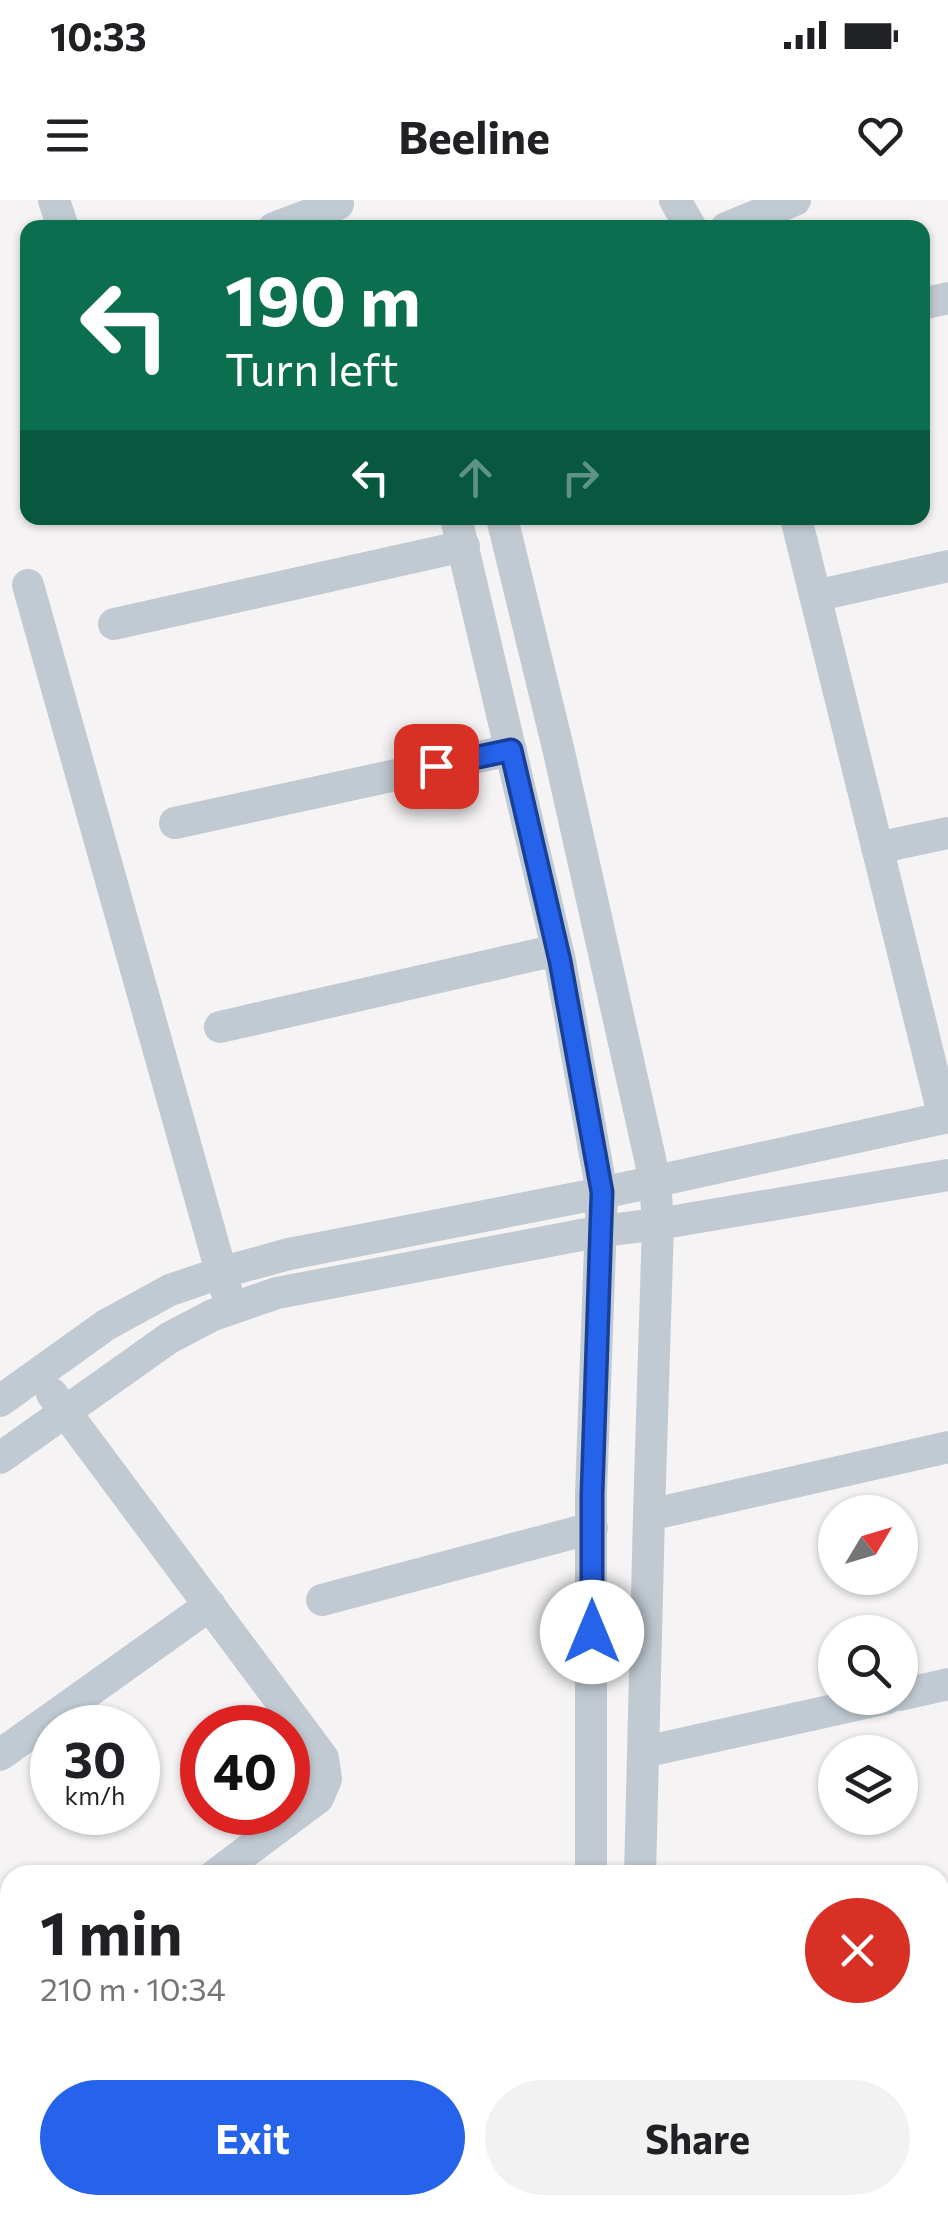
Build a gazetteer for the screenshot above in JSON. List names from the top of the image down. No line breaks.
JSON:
{"north":"top right","page":{"status":"10:33","header":"Beeline","turn":["190 m","Turn left"],"speed":"30 km/h","limit":"40","heading":["1 min","210 m · 10:34"],"buttons":["Exit","Share"]}}
